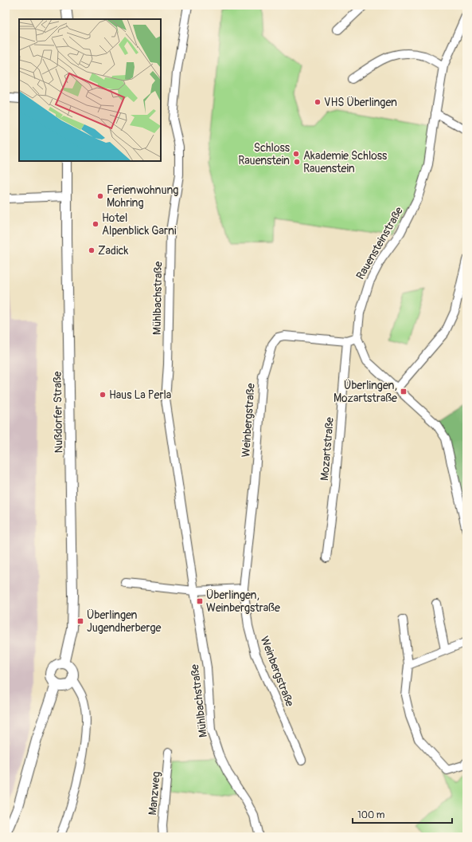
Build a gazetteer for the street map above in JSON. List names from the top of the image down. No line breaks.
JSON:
{"streets":{"street":["Rauensteinstraße","Mühlbachstraße","Nußdorfer Straße","Weinbergstraße","Mozartstraße","Manzweg"]},"crossings":[["Rauensteinstraße","Weinbergstraße"],["Weinbergstraße","Mozartstraße"]],"places":{"other":["VHS Überlingen","Schloss Rauenstein","Akademie Schloss Rauenstein","Ferienwohnung Mohring","Hotel Alpenblick Garni","Zadick","Haus La Perla"],"transit":["Überlingen, Mozartstraße","Überlingen, Weinbergstraße","Überlingen Jugendherberge"]},"scale_bar":"100 m"}
